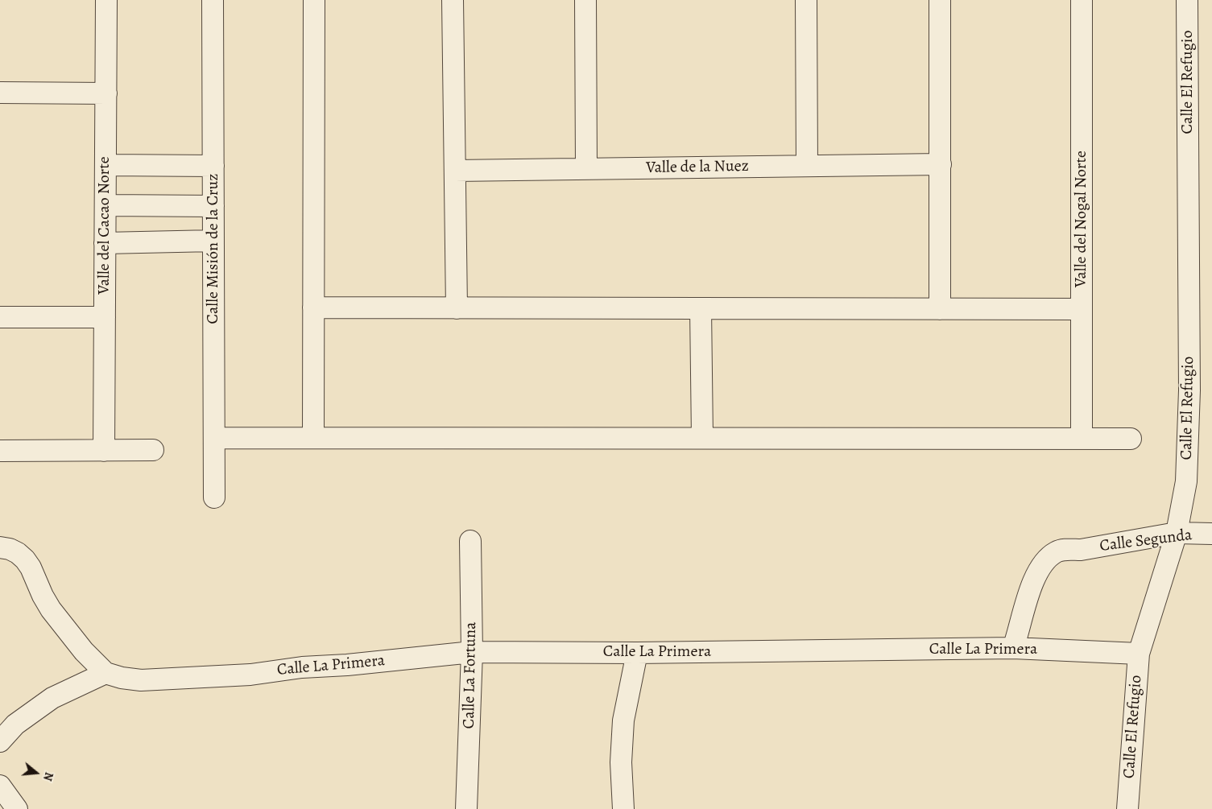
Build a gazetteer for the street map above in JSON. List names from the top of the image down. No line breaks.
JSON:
{"streets":{"street":["Calle El Refugio","Valle de la Nuez","Valle del Nogal Norte","Valle del Cacao Norte","Calle Misión de la Cruz","Calle Segunda","Calle La Primera","Calle La Fortuna"]},"crossings":[["Calle El Refugio","Calle Segunda"],["Calle El Refugio","Calle La Primera"],["Calle Segunda","Calle La Primera"],["Calle La Primera","Calle La Fortuna"]],"north":"right"}
